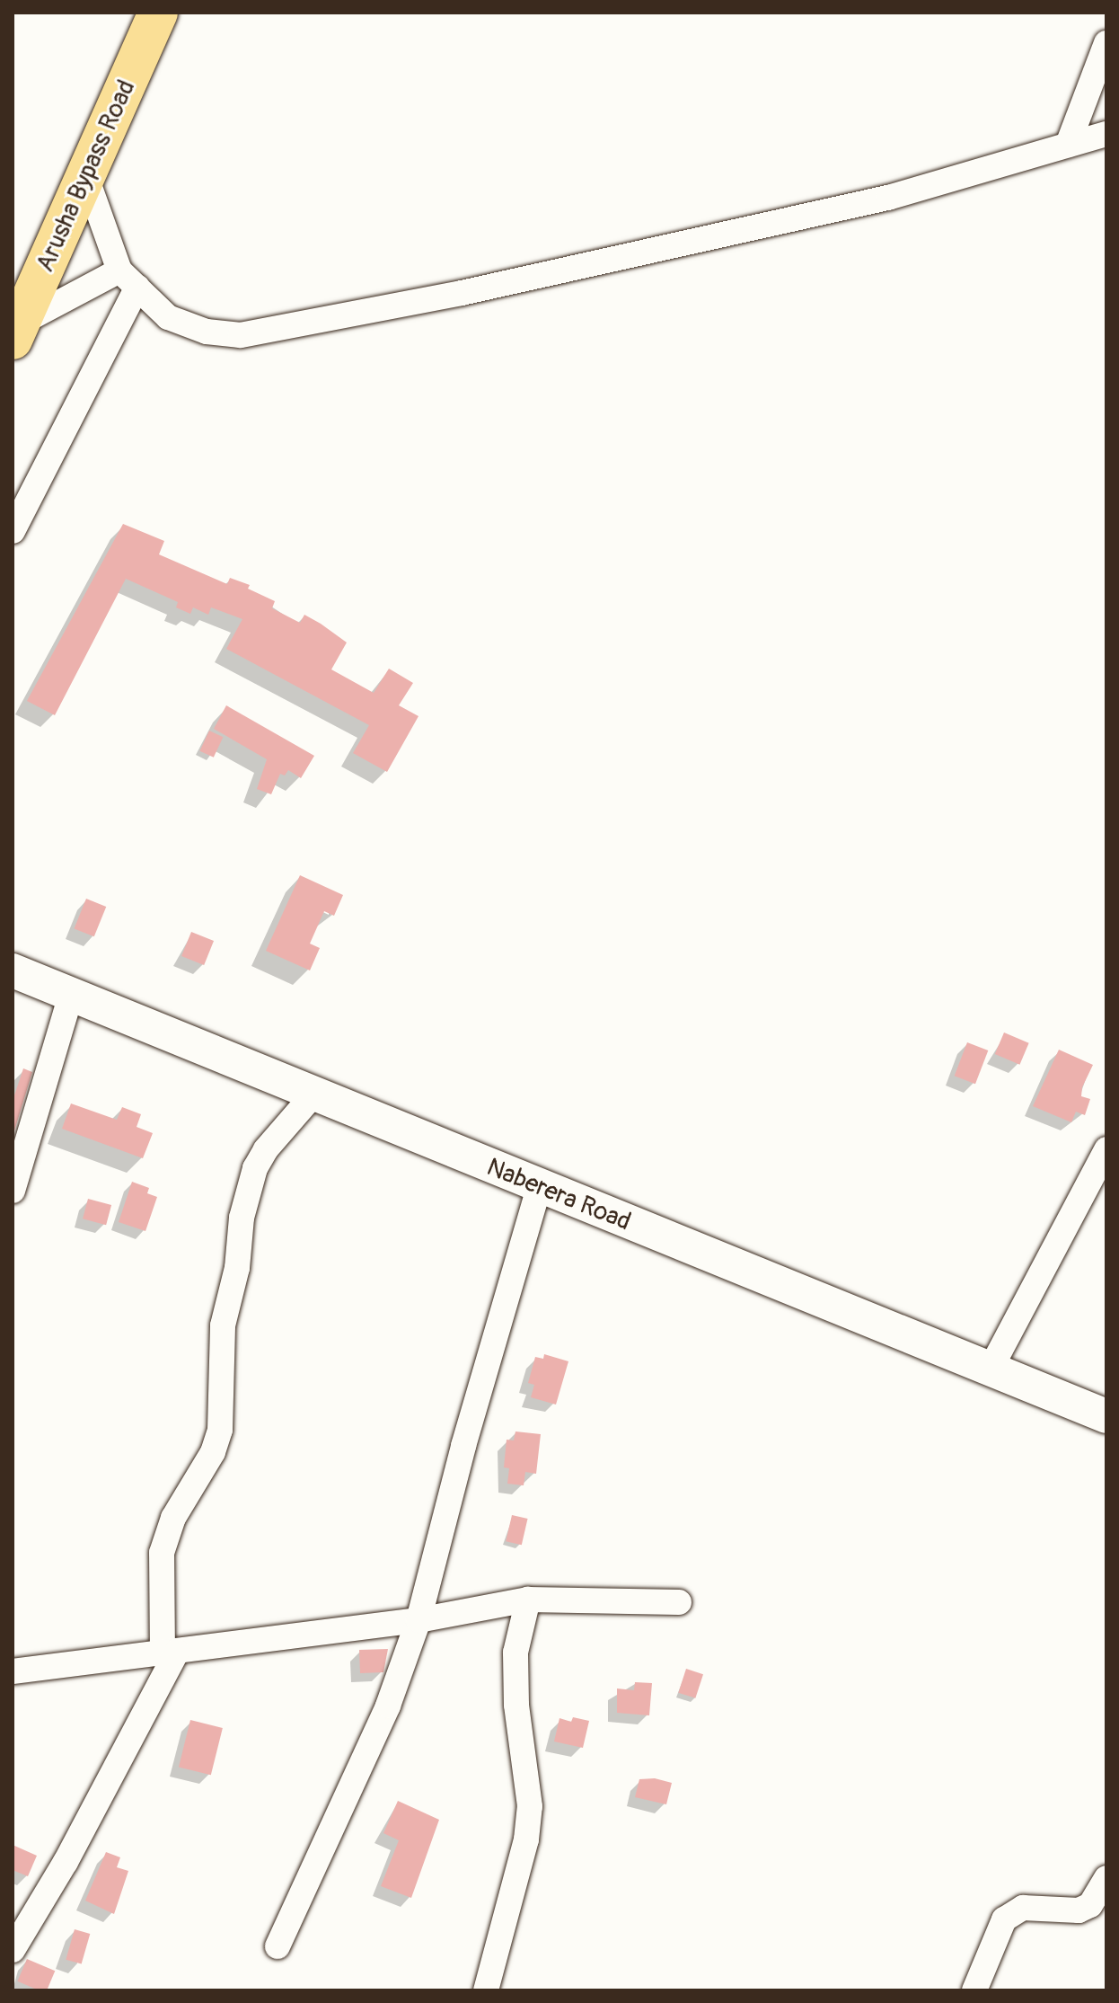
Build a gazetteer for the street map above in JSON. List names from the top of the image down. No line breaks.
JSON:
{"streets":{"main road":["Arusha Bypass Road"],"street":["Naberera Road"]}}
